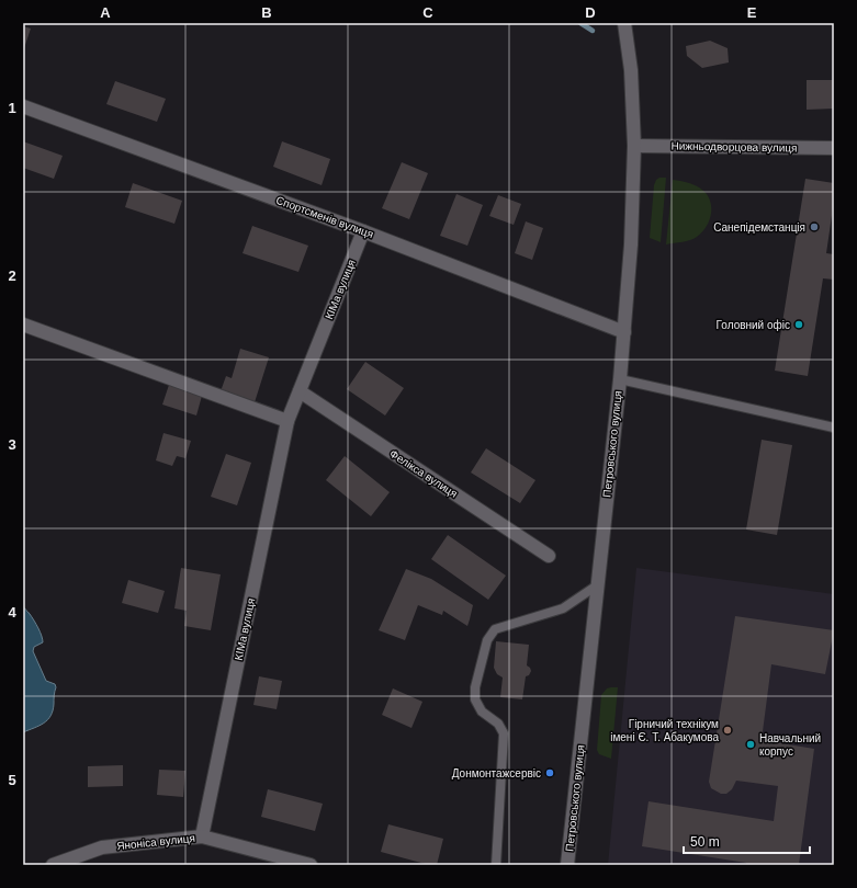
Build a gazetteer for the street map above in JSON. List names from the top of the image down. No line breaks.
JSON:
{"streets":{"street":["Нижньодворцова вулиця","Спортсменів вулиця","КІМа вулиця","Петровського вулиця","Фелікса вулиця","Яноніса вулиця"]},"crossings":[["Нижньодворцова вулиця","Петровського вулиця"],["Спортсменів вулиця","КІМа вулиця"],["Спортсменів вулиця","Петровського вулиця"],["КІМа вулиця","Фелікса вулиця"],["КІМа вулиця","Яноніса вулиця"]],"places":["Санепідемстанція","Головний офіс","Гірничий технікум імені Є. Т. Абакумова","Навчальний корпус","Донмонтажсервіс"],"scale_bar":"50 m","grid":{"columns":["A","B","C","D","E"],"rows":["1","2","3","4","5"]}}
